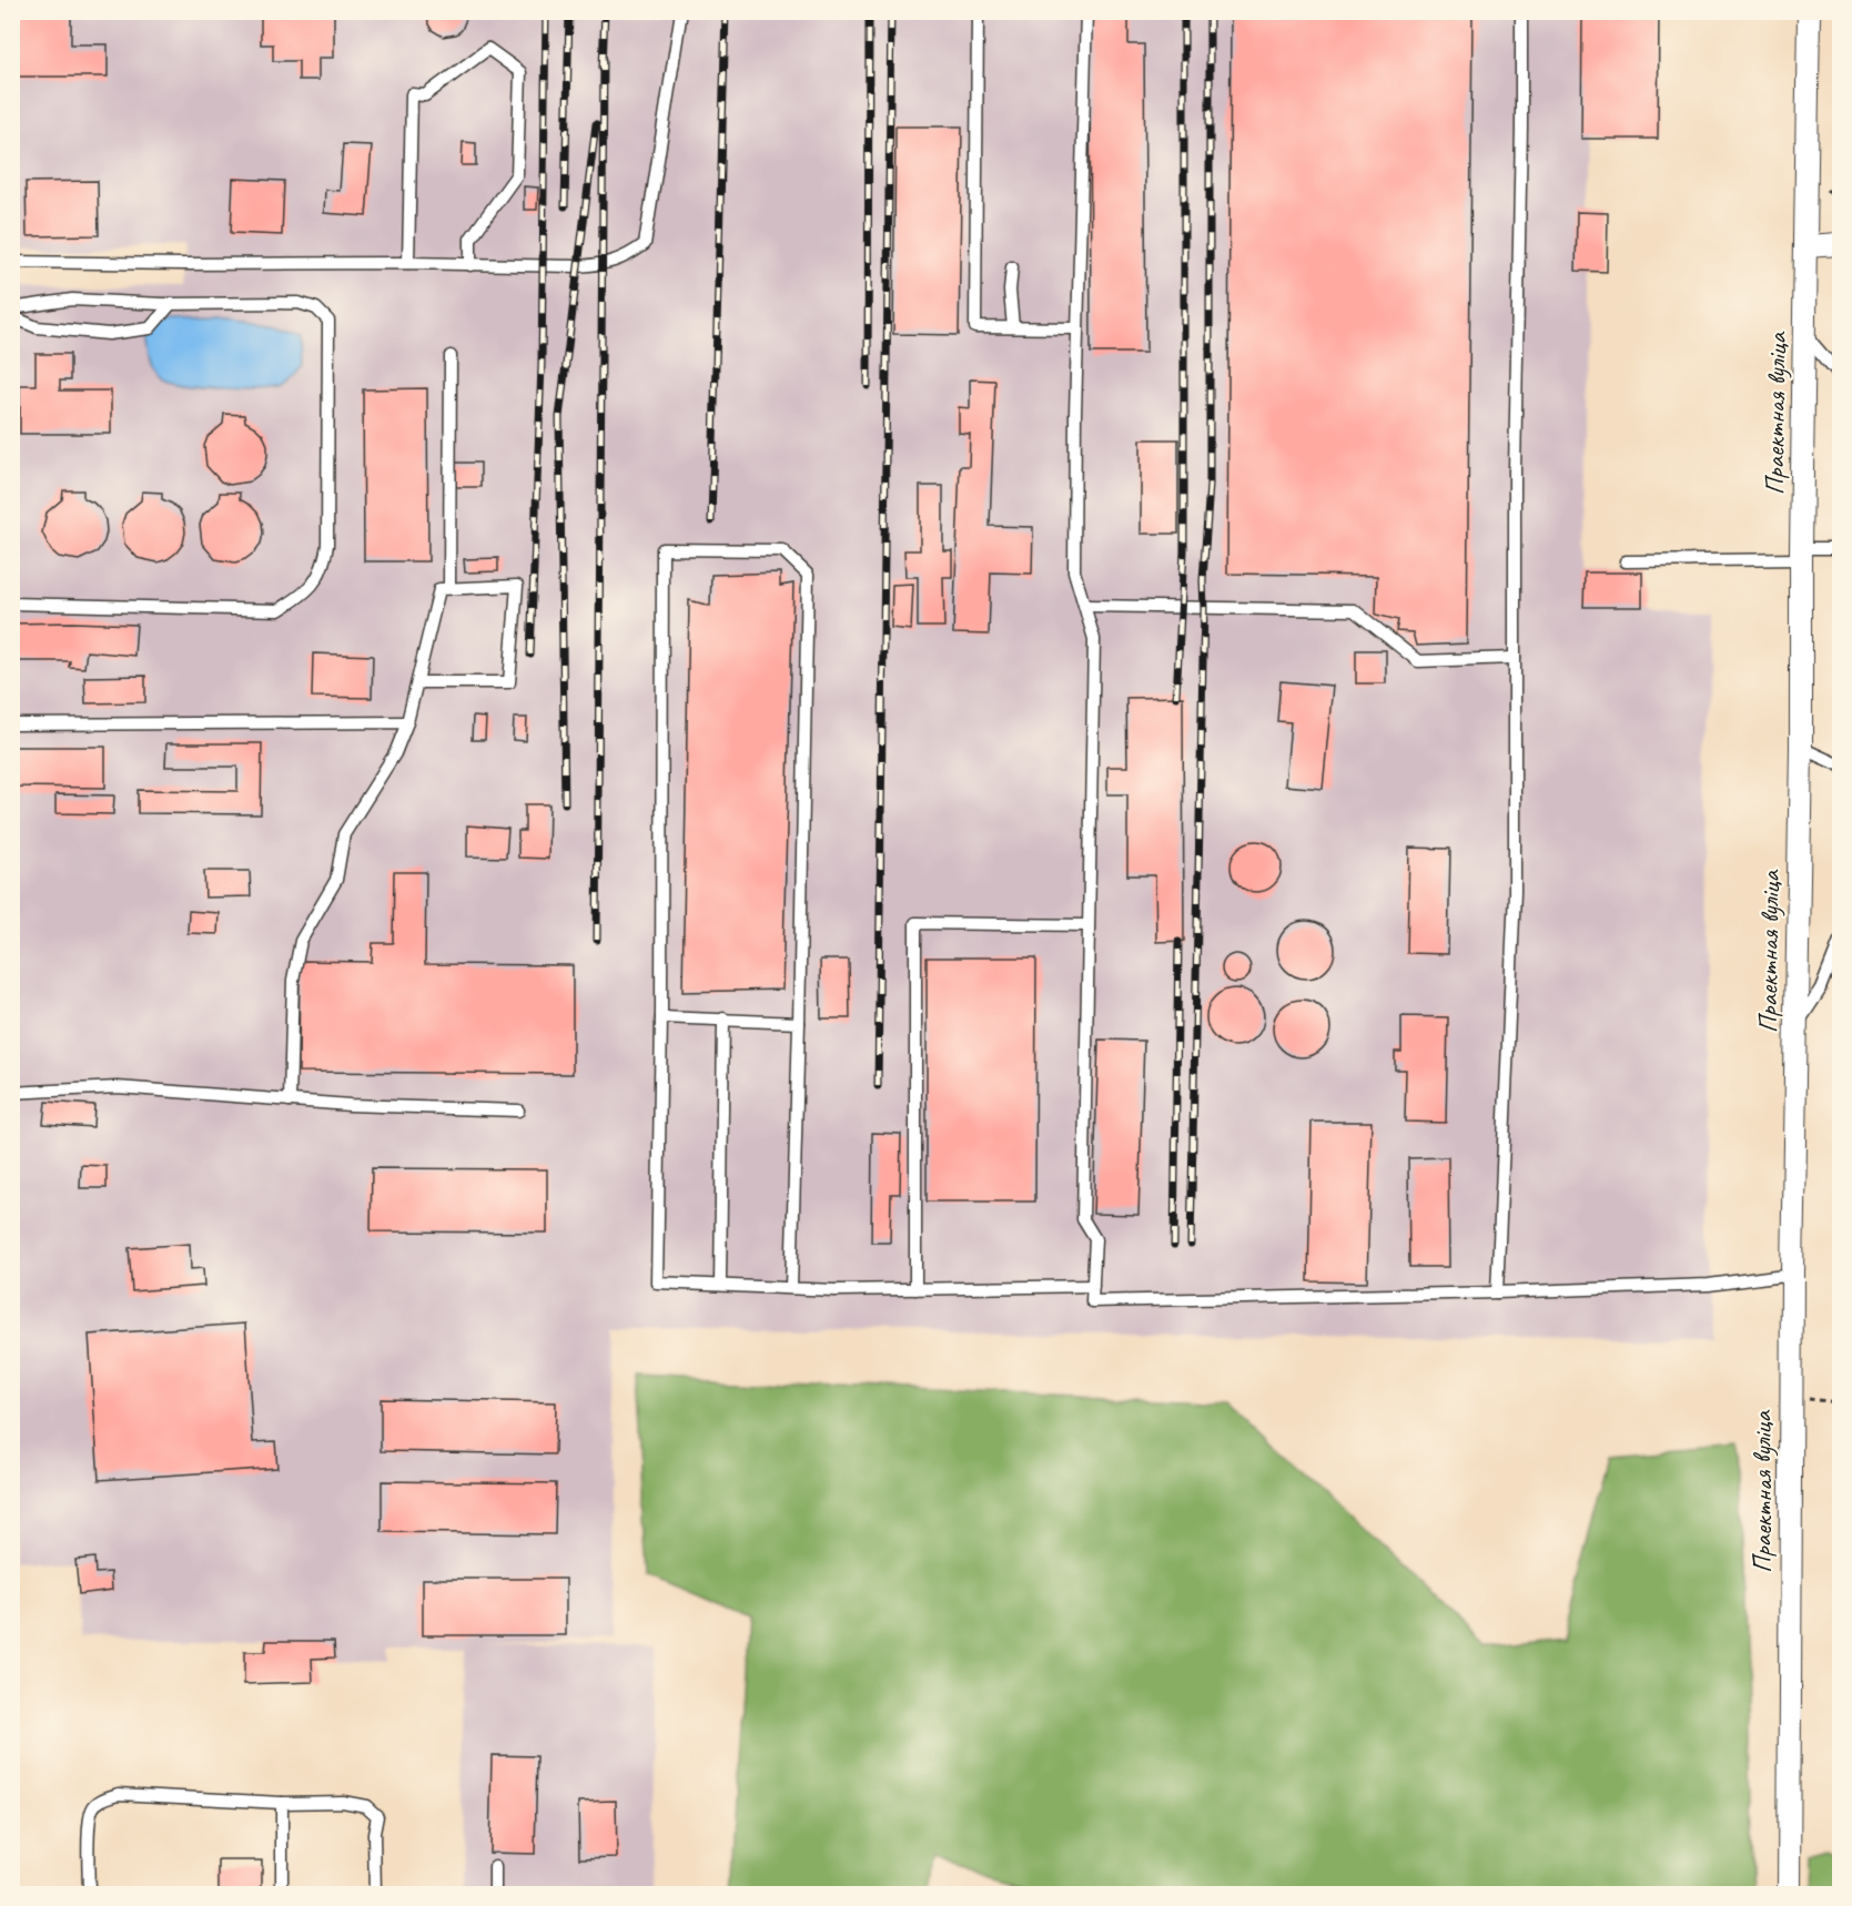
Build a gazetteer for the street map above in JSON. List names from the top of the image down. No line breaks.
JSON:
{"streets":{"street":["Праектная вуліца"]}}
